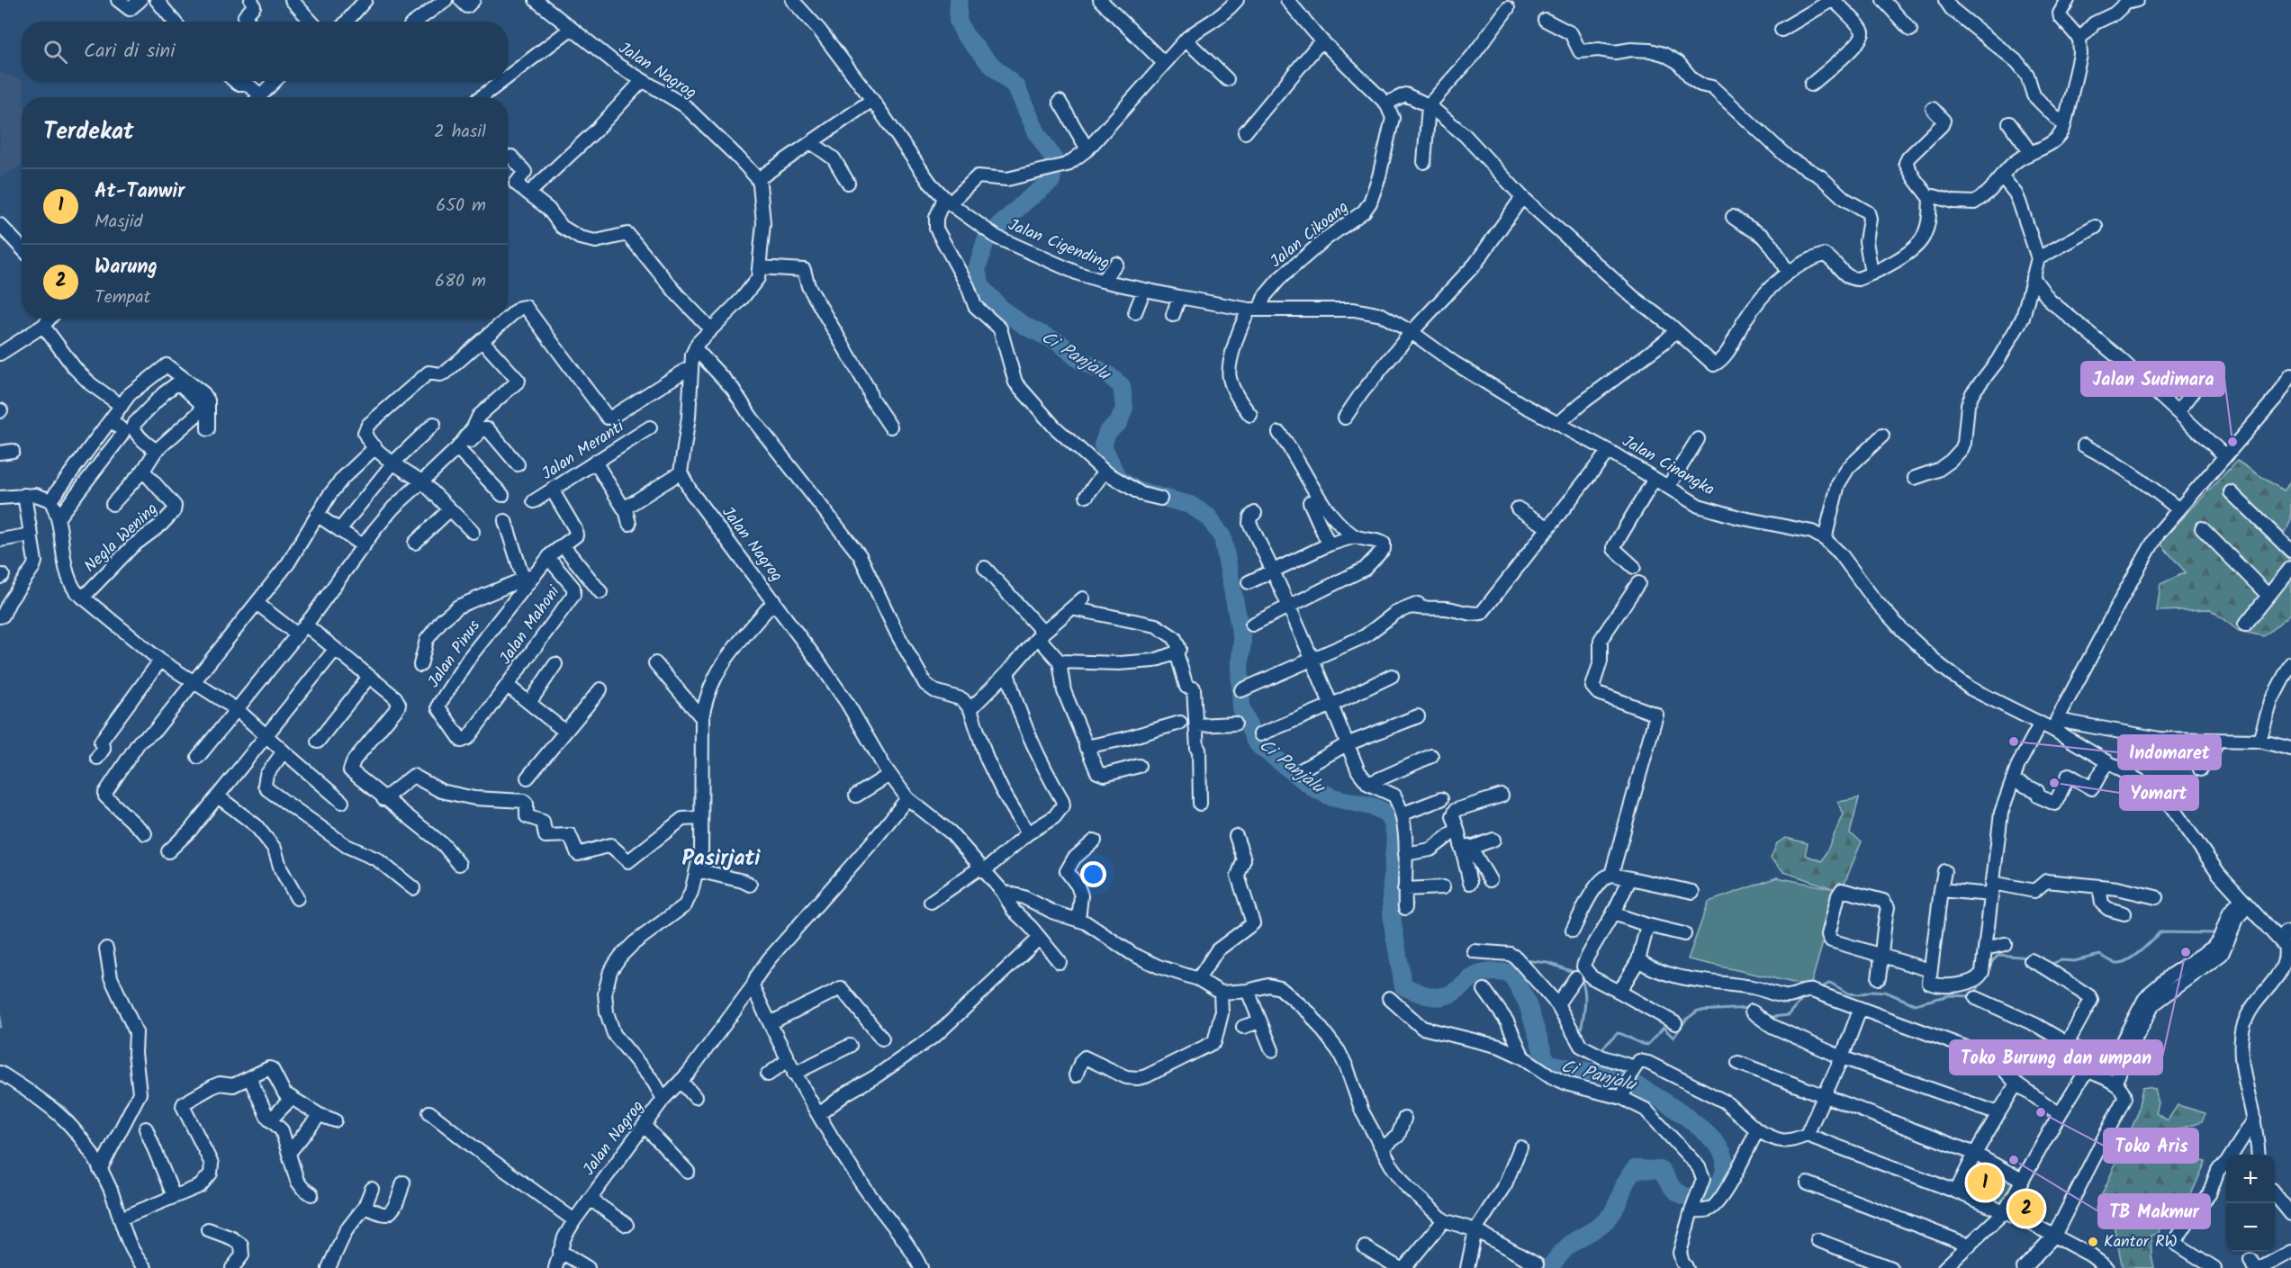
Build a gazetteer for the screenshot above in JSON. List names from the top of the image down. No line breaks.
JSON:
{"streets":{"street":["Jalan Nagrog","Jalan Cikoang","Jalan Cigending","Jalan Meranti","Jalan Cinangka","Negla Wening","Jalan Mahoni","Jalan Pinus"]},"crossings":[["Jalan Cikoang","Jalan Cigending"],["Jalan Cikoang","Jalan Cinangka"],["Jalan Cigending","Jalan Cinangka"],["Jalan Mahoni","Jalan Pinus"]],"districts":["Pasirjati"],"water":["Ci Panjalu"],"places":["Jalan Sudimara","Indomaret","Yomart","Toko Burung dan umpan","Toko Aris","TB Makmur","Kantor RW"],"page":{"search":"Cari di sini","heading":["Terdekat","2 hasil"],"list":[{"mark":"1","name":"At-Tanwir","note":"Masjid","value":"650 m"},{"mark":"2","name":"Warung","note":"Tempat","value":"680 m"}],"map_buttons":["+","−"],"pins":["1","2"]}}
